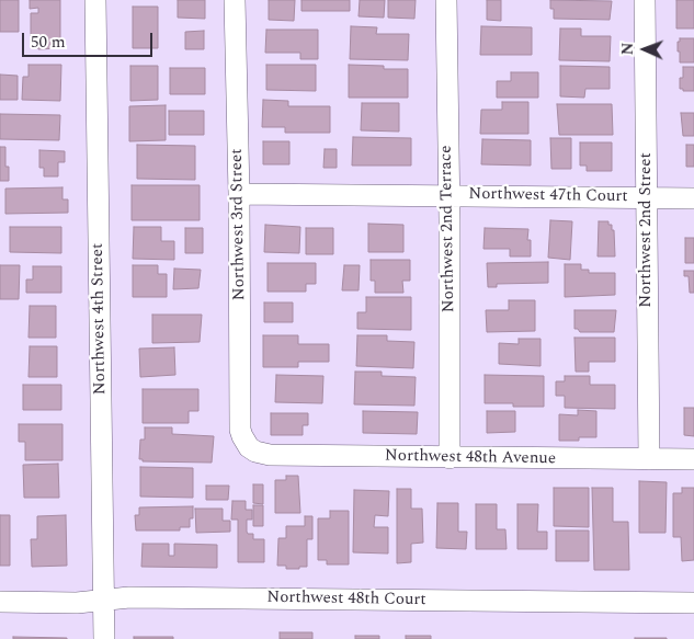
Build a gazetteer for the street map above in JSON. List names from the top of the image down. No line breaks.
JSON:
{"streets":{"street":["Northwest 47th Court","Northwest 3rd Street","Northwest 2nd Terrace","Northwest 2nd Street","Northwest 4th Street","Northwest 48th Avenue","Northwest 48th Court"]},"crossings":[["Northwest 47th Court","Northwest 3rd Street"],["Northwest 47th Court","Northwest 2nd Terrace"],["Northwest 47th Court","Northwest 2nd Street"],["Northwest 3rd Street","Northwest 48th Avenue"],["Northwest 2nd Terrace","Northwest 48th Avenue"],["Northwest 2nd Street","Northwest 48th Avenue"],["Northwest 4th Street","Northwest 48th Court"]],"scale_bar":"50 m","north":"left"}
